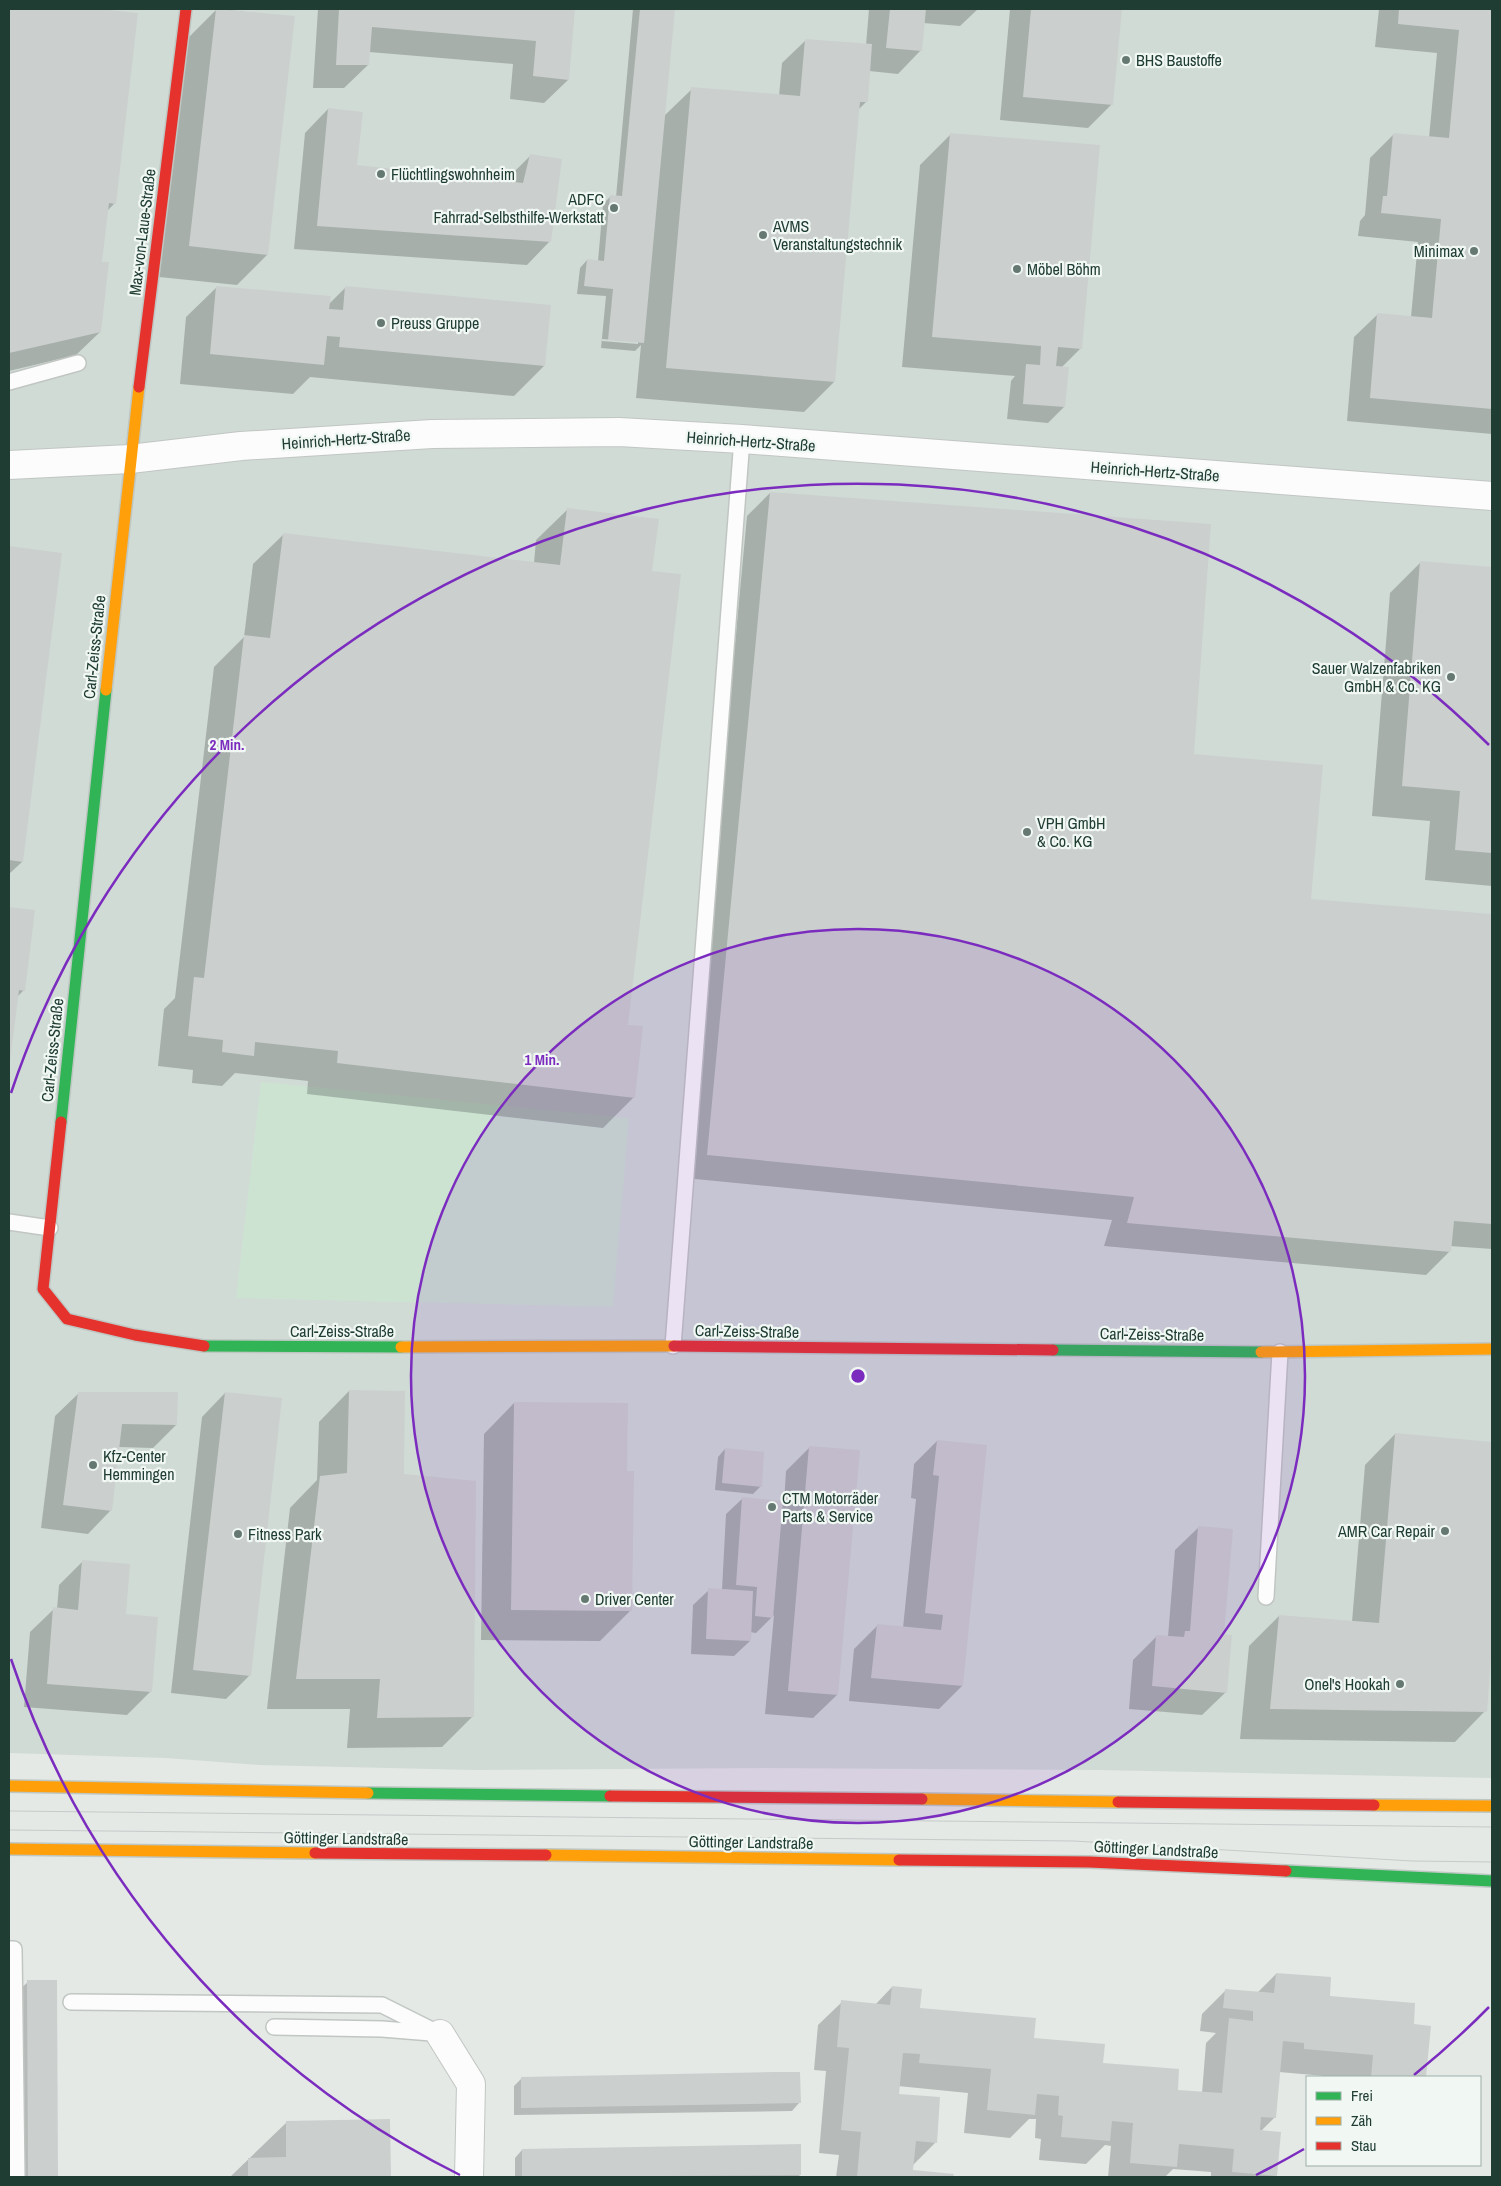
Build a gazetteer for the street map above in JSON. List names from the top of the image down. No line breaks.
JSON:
{"streets":{"street":["Max-von-Laue-Straße","Heinrich-Hertz-Straße","Carl-Zeiss-Straße","Göttinger Landstraße"]},"crossings":[["Max-von-Laue-Straße","Heinrich-Hertz-Straße"],["Max-von-Laue-Straße","Carl-Zeiss-Straße"],["Heinrich-Hertz-Straße","Carl-Zeiss-Straße"]],"places":["BHS Baustoffe","Flüchtlingswohnheim","ADFC Fahrrad-Selbsthilfe-Werkstatt","AVMS Veranstaltungstechnik","Minimax","Möbel Böhm","Preuss Gruppe","Sauer Walzenfabriken GmbH & Co. KG","VPH GmbH & Co. KG","Kfz-Center Hemmingen","CTM Motorräder Parts & Service","AMR Car Repair","Fitness Park","Driver Center","Onel's Hookah"],"legend":["Frei","Zäh","Stau"],"rings":["2 Min.","1 Min."]}
